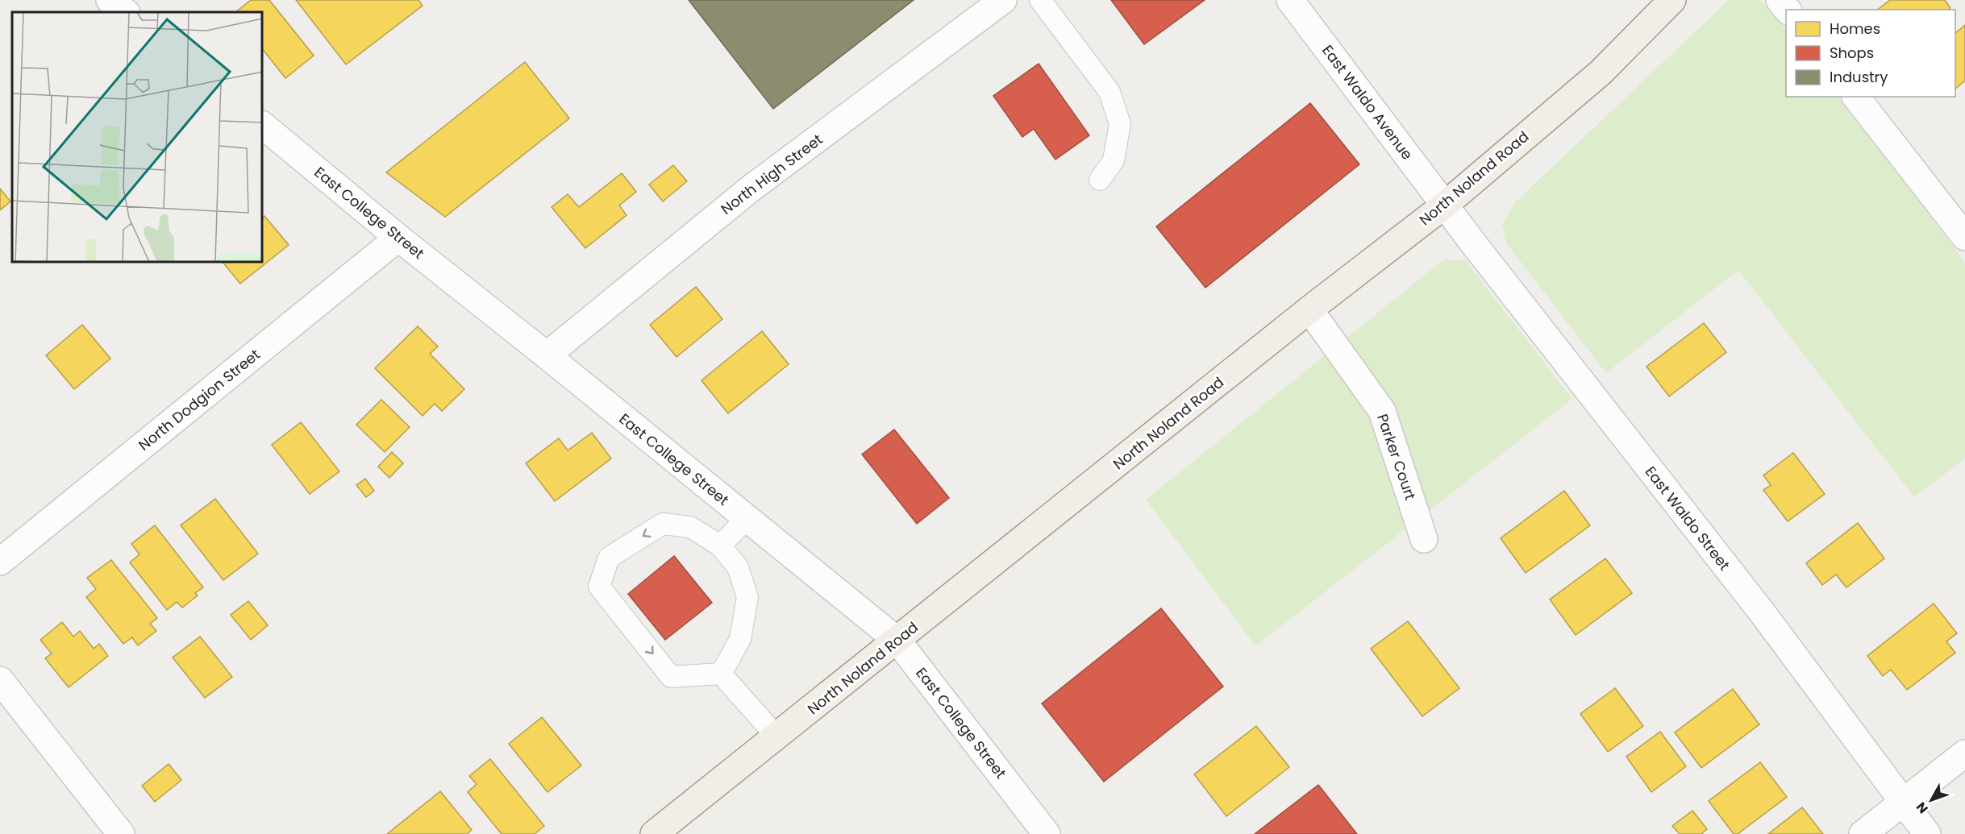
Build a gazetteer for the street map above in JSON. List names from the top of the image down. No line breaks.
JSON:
{"streets":{"main road":["North Noland Road"],"street":["East Waldo Avenue","North High Street","East College Street","North Dodgion Street","Parker Court","East Waldo Street"]},"crossings":[["East Waldo Avenue","North Noland Road"],["East Waldo Avenue","East Waldo Street"],["North High Street","East College Street"],["North Noland Road","East College Street"],["North Noland Road","Parker Court"],["North Noland Road","East Waldo Street"],["East College Street","North Dodgion Street"]],"legend":["Homes","Shops","Industry"],"north":"bottom left"}
